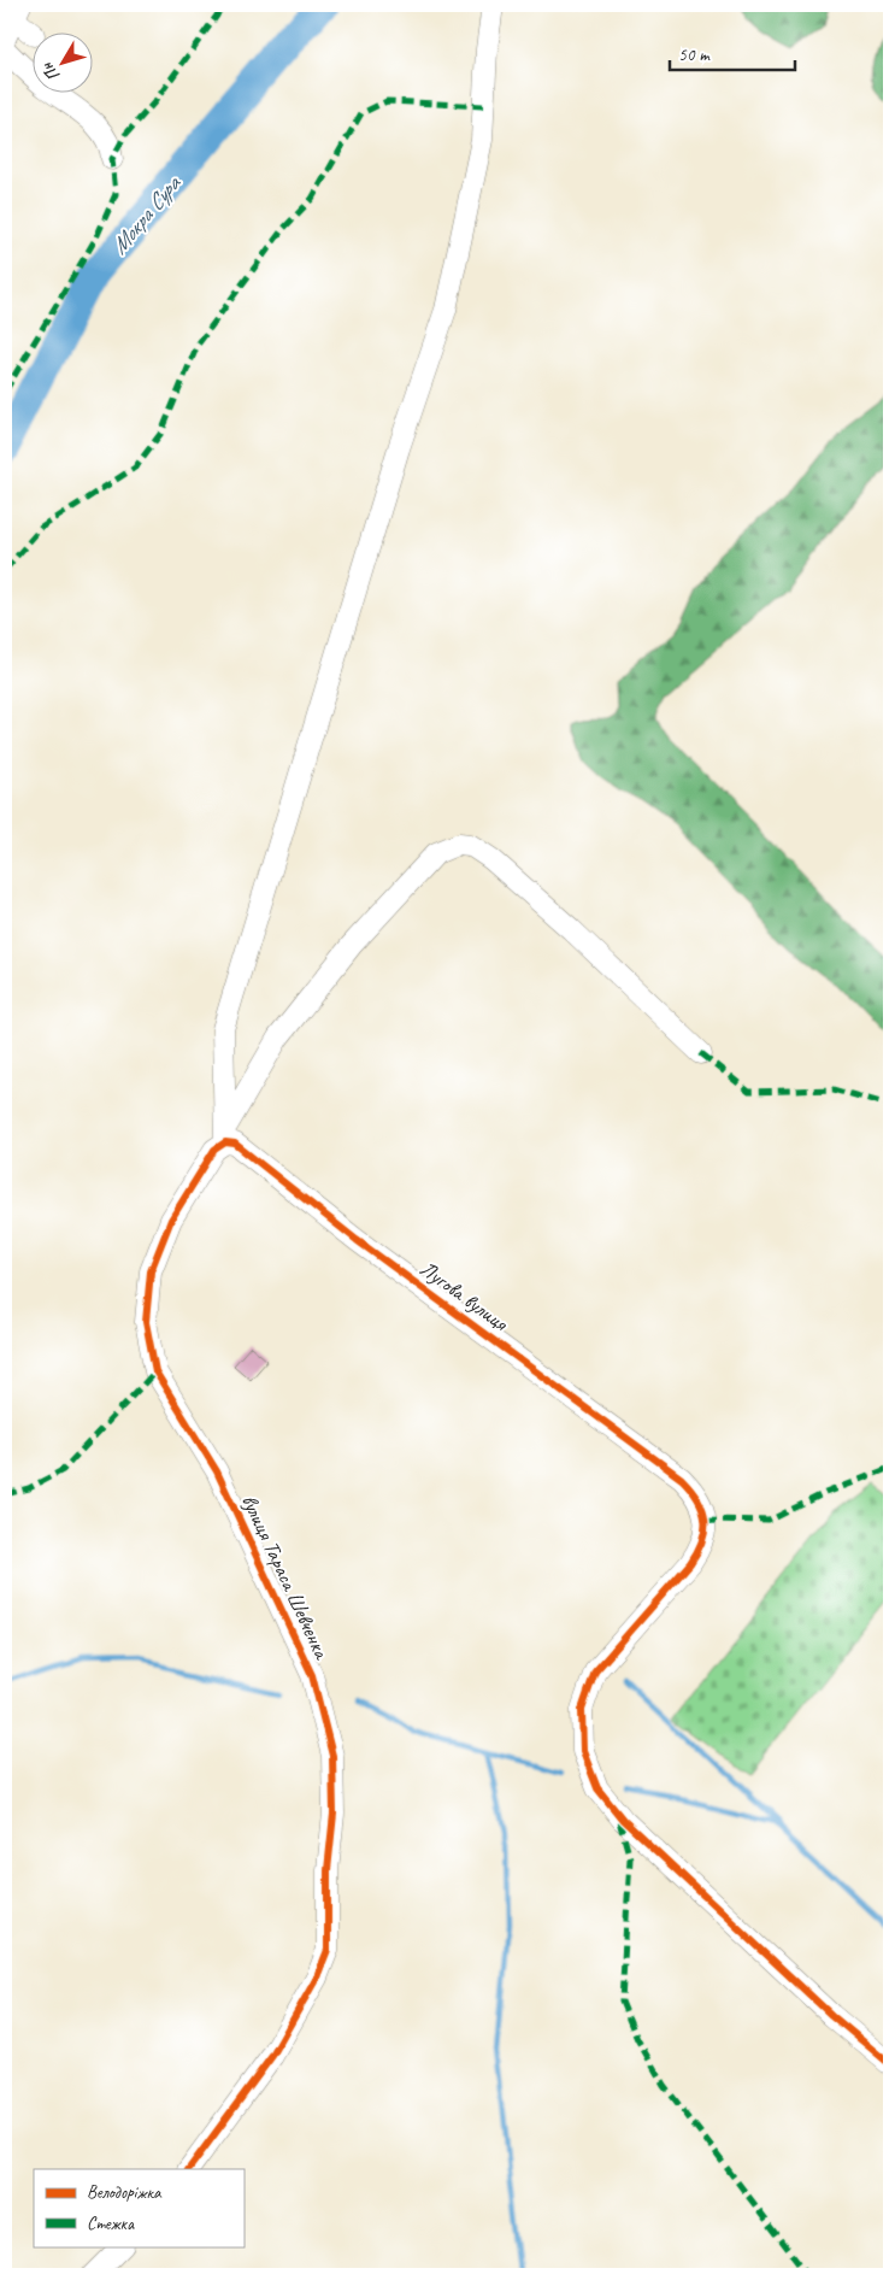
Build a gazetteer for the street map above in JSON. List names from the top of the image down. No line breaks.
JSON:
{"streets":{"street":["Лугова вулиця","вулиця Тараса Шевченка"]},"crossings":[["Лугова вулиця","вулиця Тараса Шевченка"]],"water":["Мокра Сура"],"legend":["Велодоріжка","Стежка"],"scale_bar":"50 m","north":"bottom left"}
